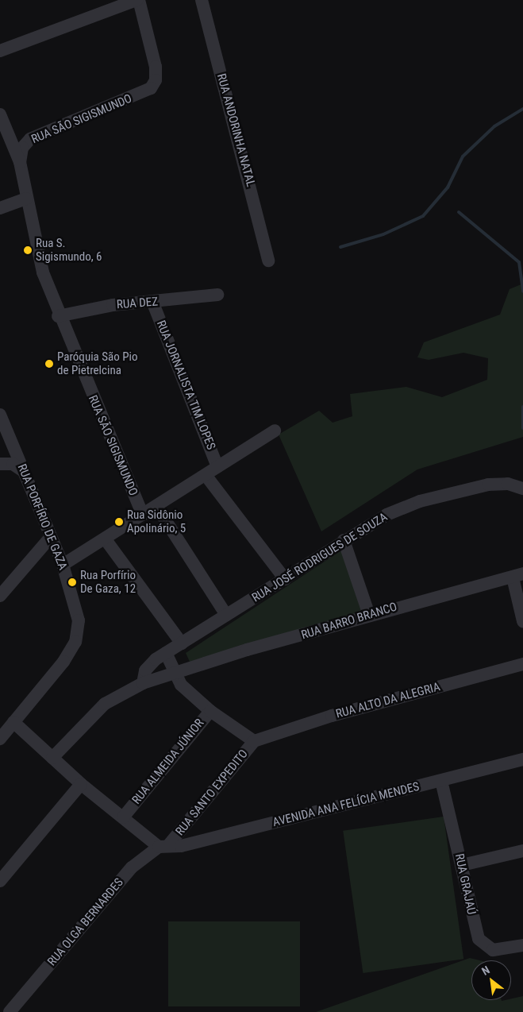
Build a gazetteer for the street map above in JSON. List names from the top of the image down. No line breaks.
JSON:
{"streets":{"street":["RUA SÃO SIGISMUNDO","RUA ANDORINHA NATAL","RUA DEZ","RUA JORNALISTA TIM LOPES","RUA PORFÍRIO DE GAZA","RUA JOSÉ RODRIGUES DE SOUZA","RUA BARRO BRANCO","RUA ALTO DA ALEGRIA","RUA ALMEIDA JÚNIOR","RUA SANTO EXPEDITO","AVENIDA ANA FELÍCIA MENDES","RUA GRAJAÚ","RUA OLGA BERNARDES"]},"crossings":[["RUA SÃO SIGISMUNDO","RUA DEZ"],["RUA DEZ","RUA JORNALISTA TIM LOPES"],["RUA JOSÉ RODRIGUES DE SOUZA","RUA BARRO BRANCO"],["RUA ALTO DA ALEGRIA","RUA ALMEIDA JÚNIOR"],["RUA ALTO DA ALEGRIA","RUA SANTO EXPEDITO"],["RUA ALMEIDA JÚNIOR","RUA SANTO EXPEDITO"],["RUA SANTO EXPEDITO","AVENIDA ANA FELÍCIA MENDES"],["RUA SANTO EXPEDITO","RUA OLGA BERNARDES"],["AVENIDA ANA FELÍCIA MENDES","RUA GRAJAÚ"],["AVENIDA ANA FELÍCIA MENDES","RUA OLGA BERNARDES"]],"places":["Rua S. Sigismundo, 6","Paróquia São Pio de Pietrelcina","Rua Sidônio Apolinário, 5","Rua Porfírio De Gaza, 12"],"north":"top left"}
